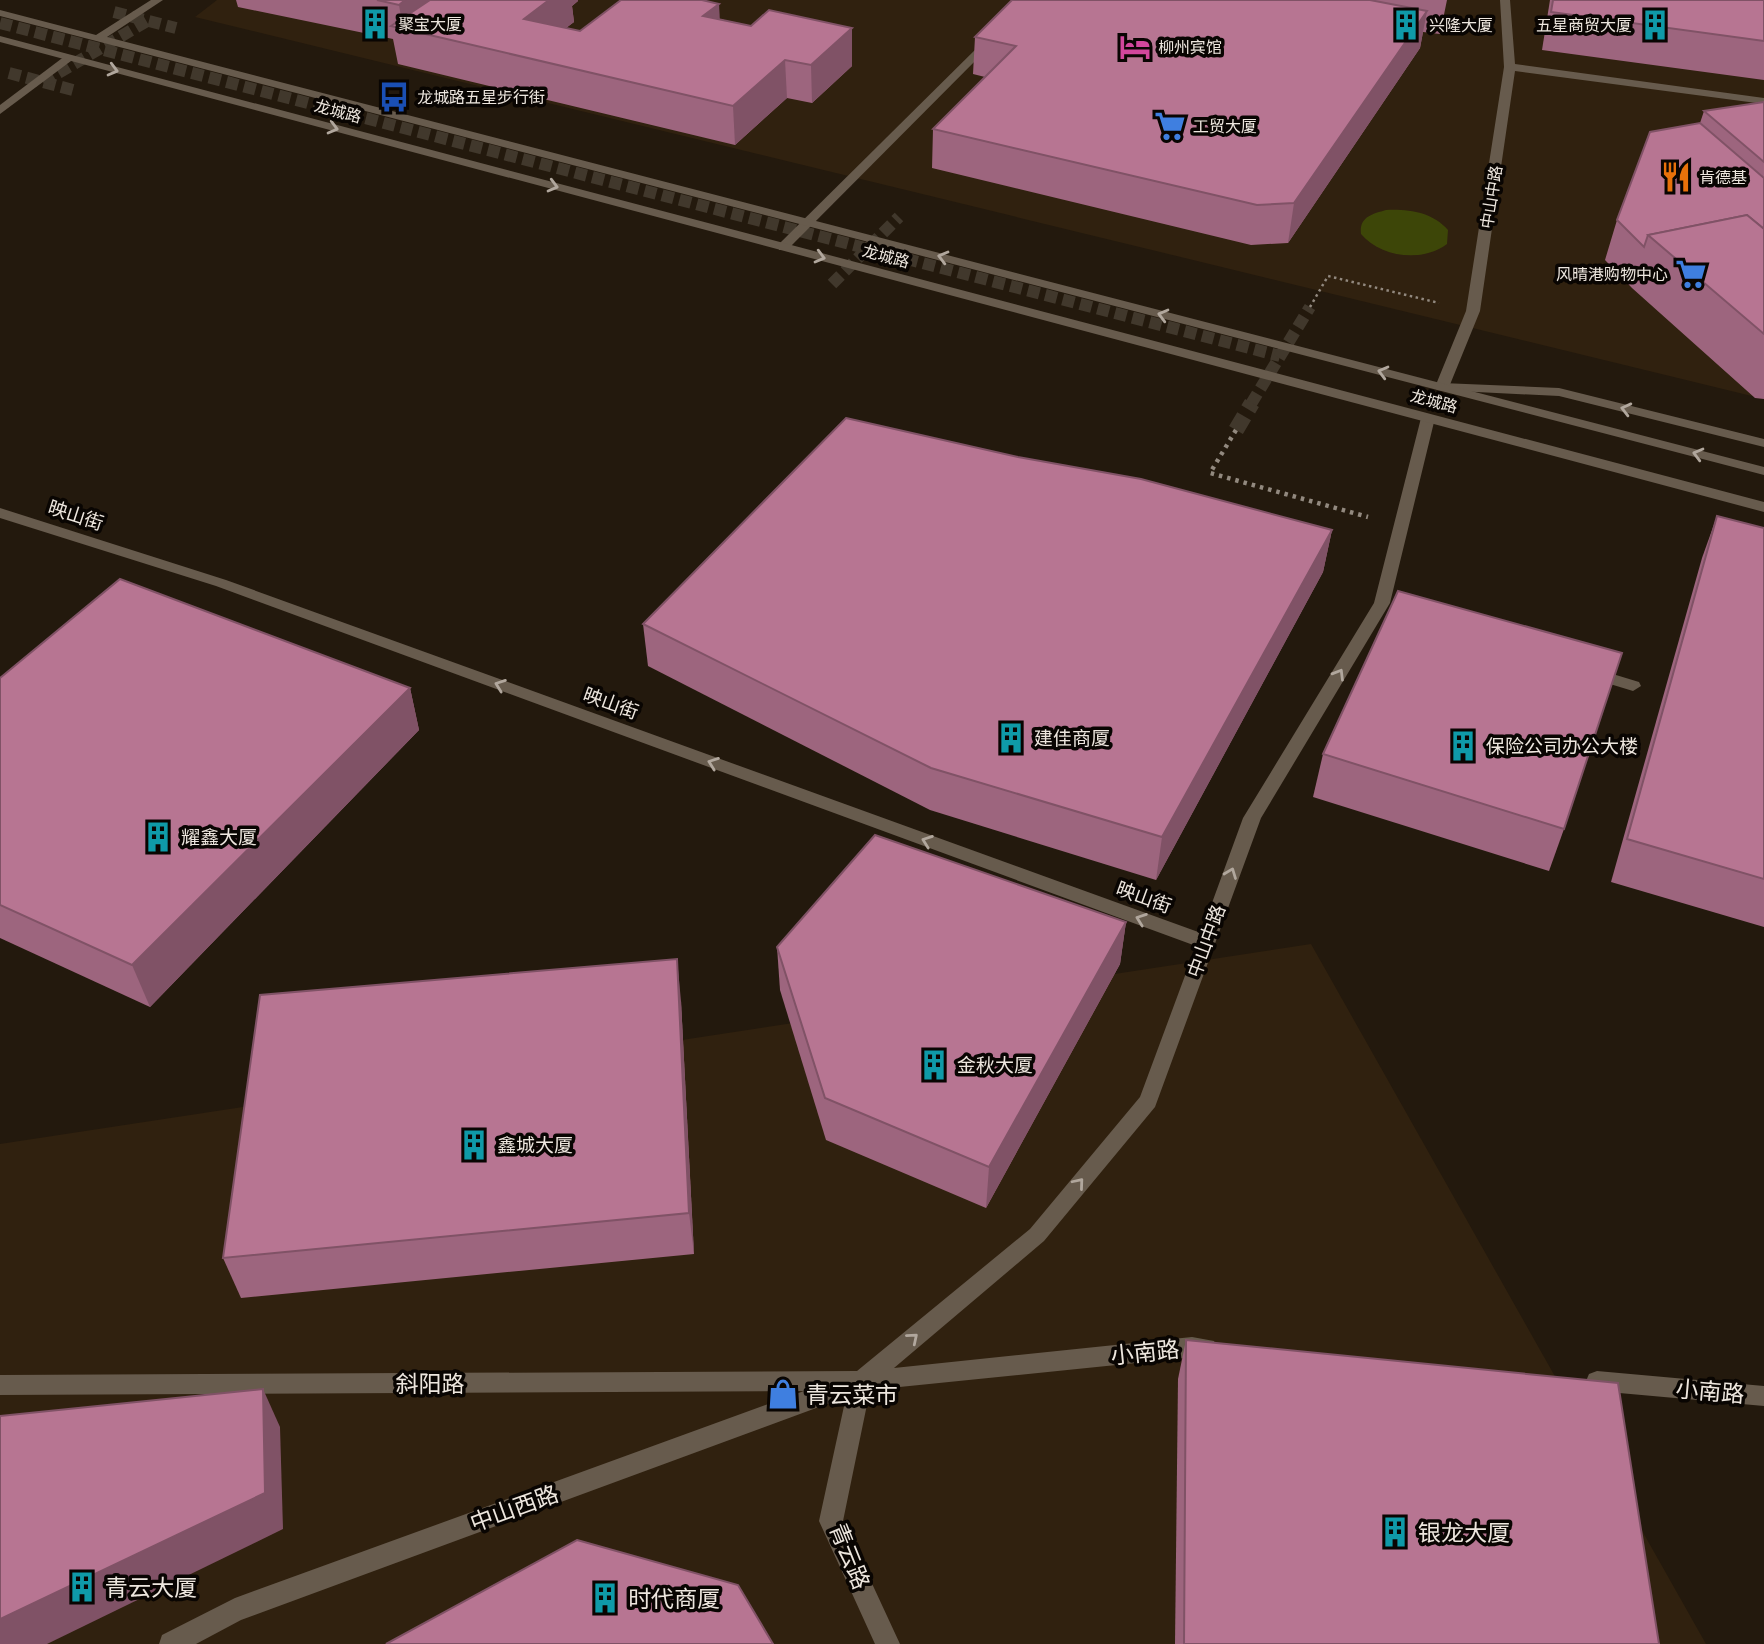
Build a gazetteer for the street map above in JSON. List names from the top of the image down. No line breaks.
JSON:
{"streets":{"street":["龙城路","中山中路","映山街","小南路","斜阳路","中山西路","青云路"]},"crossings":[["龙城路","中山中路"],["中山中路","映山街"],["中山中路","小南路"],["中山中路","斜阳路"],["中山中路","中山西路"],["中山中路","青云路"],["小南路","斜阳路"],["小南路","中山西路"],["小南路","青云路"],["斜阳路","中山西路"],["斜阳路","青云路"],["中山西路","青云路"]],"one_way":["中山中路","映山街"],"places":{"building":["聚宝大厦","兴隆大厦","五星商贸大厦","建佳商厦","保险公司办公大楼","耀鑫大厦","金秋大厦","鑫城大厦","银龙大厦","青云大厦","时代商厦"],"hotel":["柳州宾馆"],"bus stop":["龙城路五星步行街"],"supermarket":["工贸大厦","风晴港购物中心"],"restaurant":["肯德基"],"shop":["青云菜市"]}}
